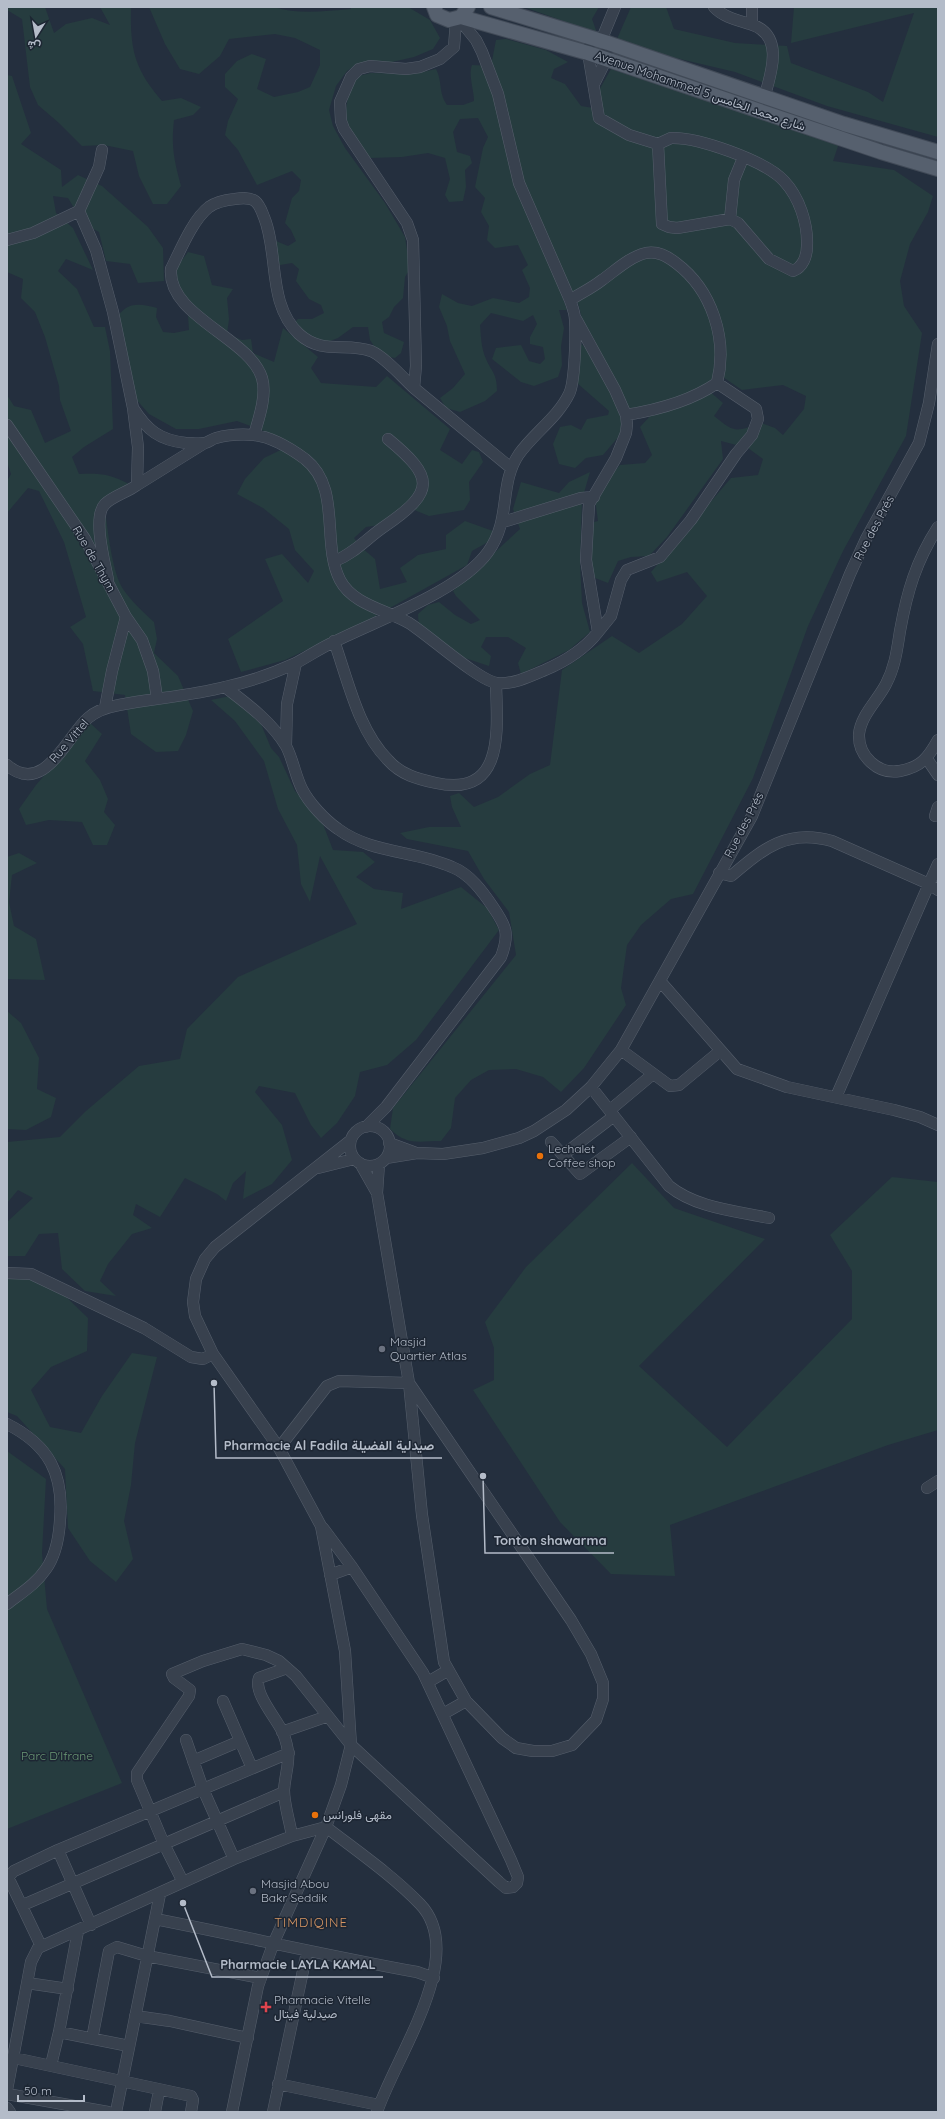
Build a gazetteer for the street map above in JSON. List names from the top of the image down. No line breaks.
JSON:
{"streets":{"main road":["Avenue Mohammed 5 شارع محمد الخامس"],"street":["Rue des Prés","Rue de Thym","Rue Vittel"]},"crossings":[["Rue de Thym","Rue Vittel"]],"districts":["TIMDIQINE"],"parks":["Parc D'Ifrane"],"places":{"other":["Lechalet Coffee shop","Masjid Quartier Atlas","Pharmacie Al Fadila صيدلية الفضيلة","Tonton shawarma","مقهى فلورانس","Masjid Abou Bakr Seddik","Pharmacie LAYLA KAMAL"],"health":["Pharmacie Vitelle صيدلية فيتال"]},"scale_bar":"50 m","north":"bottom"}
